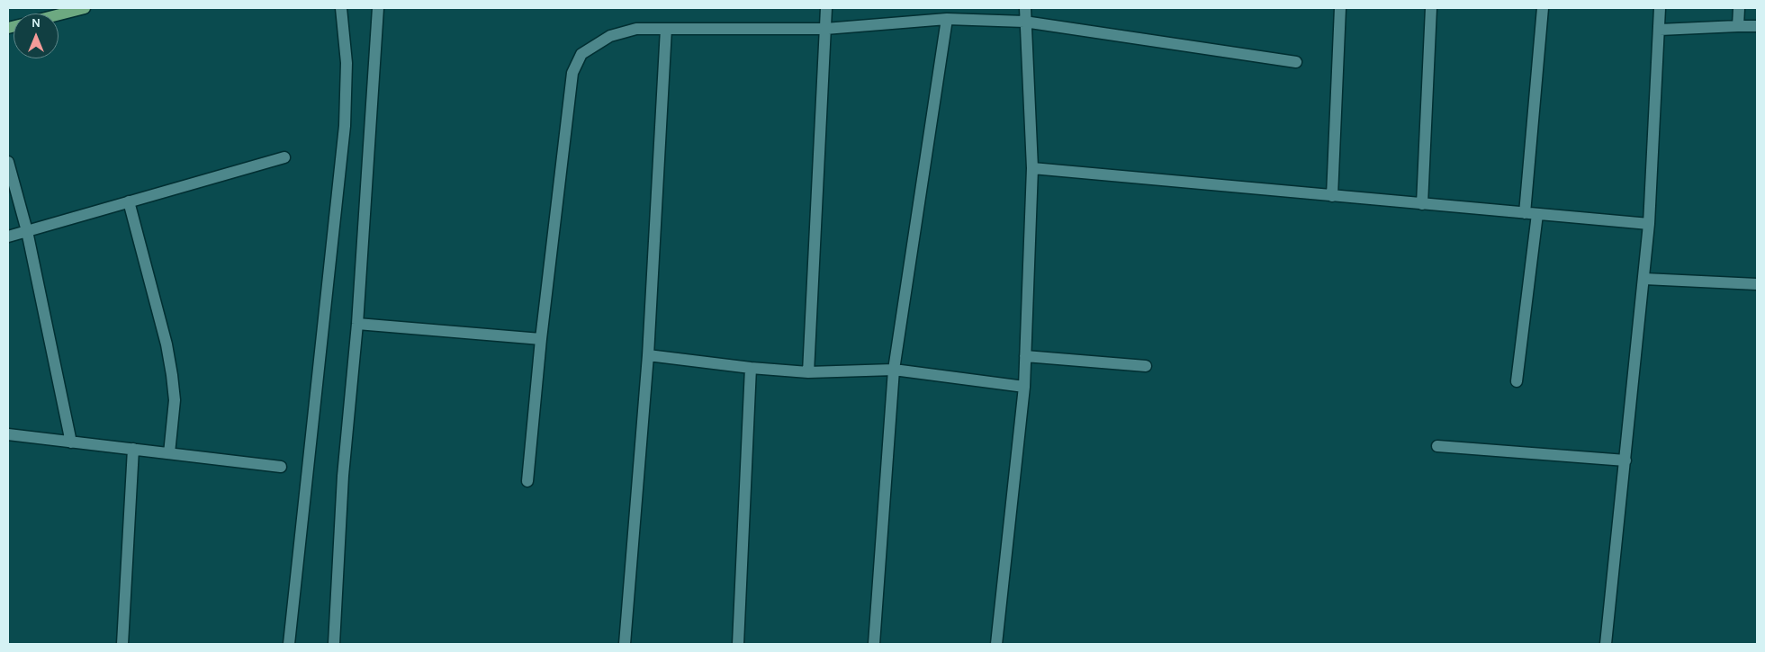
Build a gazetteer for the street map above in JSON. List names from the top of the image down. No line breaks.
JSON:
{"north":"top"}
